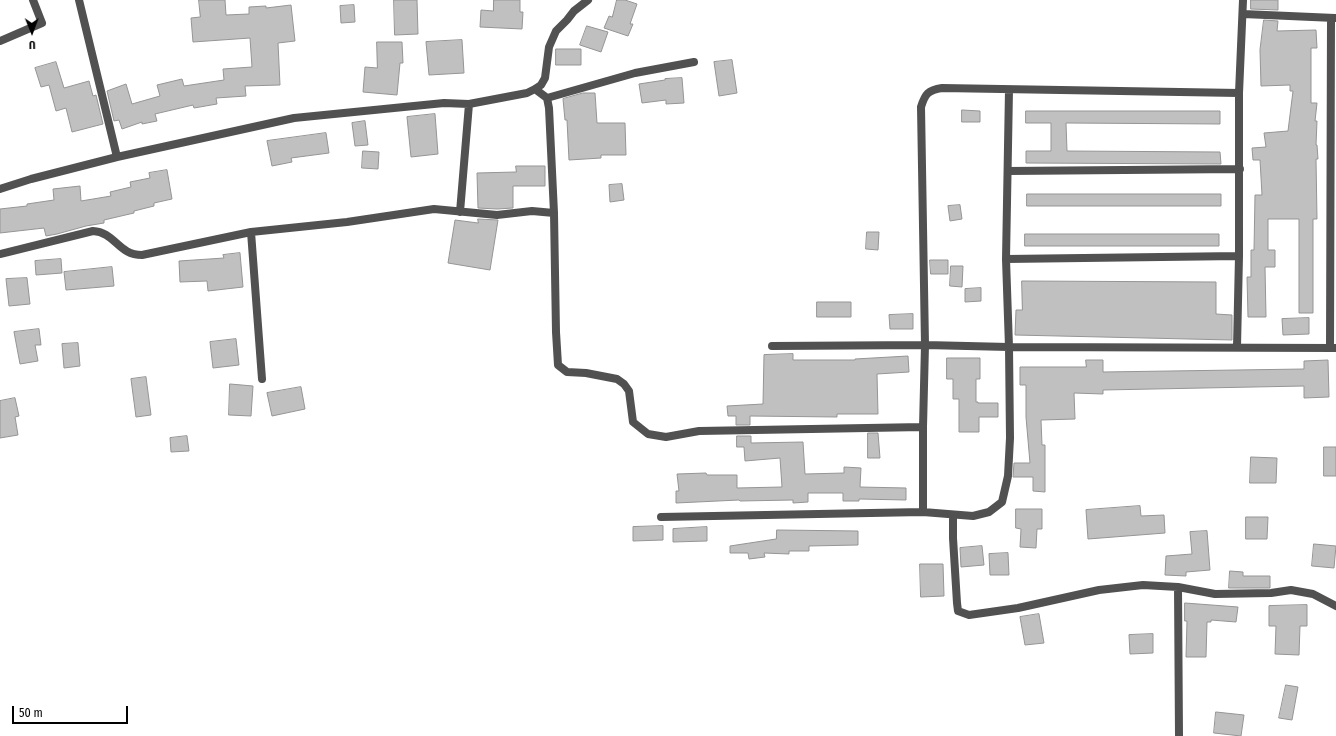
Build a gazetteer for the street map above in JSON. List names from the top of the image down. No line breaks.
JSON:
{"scale_bar":"50 m","north":"bottom"}
